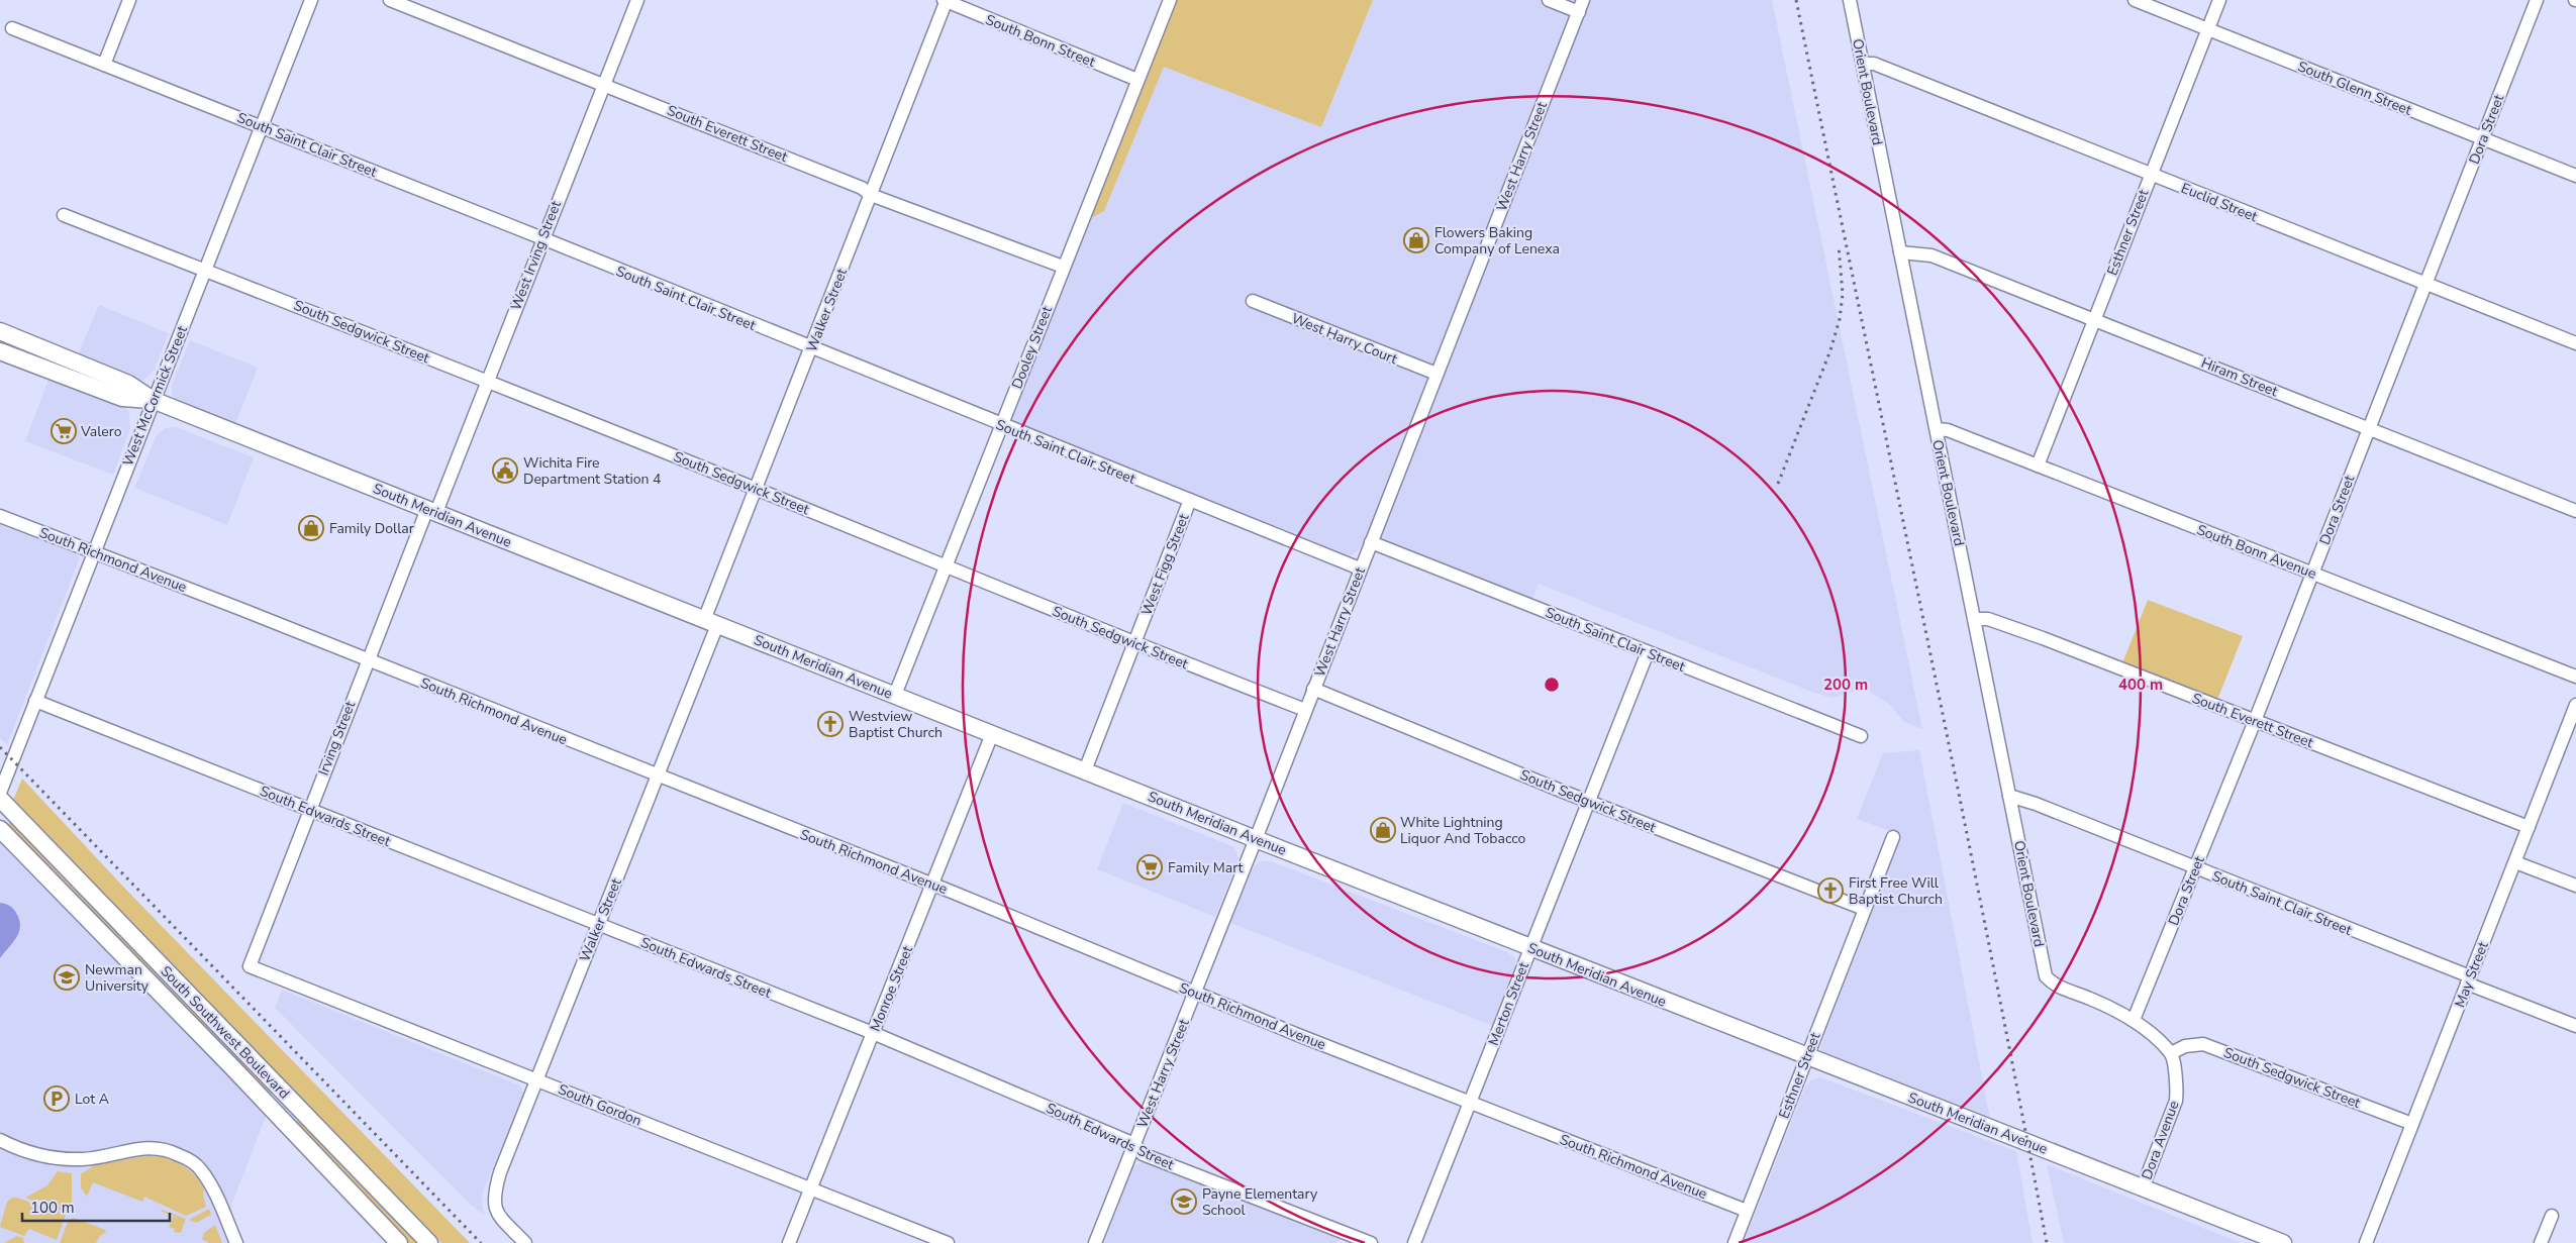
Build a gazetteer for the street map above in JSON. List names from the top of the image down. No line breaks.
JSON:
{"streets":{"main road":["South Meridian Avenue","South Southwest Boulevard"],"street":["South Bonn Street","South Glenn Street","Orient Boulevard","Dora Street","South Everett Street","South Saint Clair Street","West Harry Street","Euclid Street","Esthner Street","West Irving Street","Walker Street","South Sedgwick Street","West Harry Court","Dooley Street","Hiram Street","West McCormick Street","South Bonn Avenue","South Richmond Avenue","West Figg Street","Irving Street","South Edwards Street","May Street","Monroe Street","Merton Street","South Gordon","Dora Avenue"]},"crossings":[["South Bonn Street","Walker Street"],["South Bonn Street","Dooley Street"],["South Glenn Street","Dora Street"],["South Glenn Street","Esthner Street"],["Orient Boulevard","Dora Street"],["Orient Boulevard","South Everett Street"],["Orient Boulevard","South Saint Clair Street"],["Orient Boulevard","Euclid Street"],["Orient Boulevard","Hiram Street"],["Orient Boulevard","South Bonn Avenue"],["Dora Street","South Everett Street"],["Dora Street","South Saint Clair Street"],["Dora Street","Euclid Street"],["Dora Street","Hiram Street"],["Dora Street","South Bonn Avenue"],["South Everett Street","West Irving Street"],["South Everett Street","Walker Street"],["South Everett Street","Dooley Street"],["South Everett Street","May Street"],["South Saint Clair Street","West Harry Street"],["South Saint Clair Street","West Irving Street"],["South Saint Clair Street","Walker Street"],["South Saint Clair Street","Dooley Street"],["South Saint Clair Street","West McCormick Street"],["South Saint Clair Street","West Figg Street"],["South Saint Clair Street","May Street"],["South Saint Clair Street","Merton Street"],["West Harry Street","South Sedgwick Street"],["West Harry Street","West Harry Court"],["West Harry Street","South Meridian Avenue"],["West Harry Street","South Richmond Avenue"],["West Harry Street","South Edwards Street"],["Euclid Street","Esthner Street"],["Esthner Street","South Sedgwick Street"],["Esthner Street","Hiram Street"],["Esthner Street","South Meridian Avenue"],["Esthner Street","South Bonn Avenue"],["Esthner Street","South Richmond Avenue"],["West Irving Street","South Sedgwick Street"],["West Irving Street","South Meridian Avenue"],["West Irving Street","Irving Street"],["Walker Street","South Sedgwick Street"],["Walker Street","South Meridian Avenue"],["Walker Street","South Richmond Avenue"],["Walker Street","South Edwards Street"],["Walker Street","South Gordon"],["South Sedgwick Street","Dooley Street"],["South Sedgwick Street","West McCormick Street"],["South Sedgwick Street","West Figg Street"],["South Sedgwick Street","May Street"],["South Sedgwick Street","Merton Street"],["South Sedgwick Street","Dora Avenue"],["Dooley Street","South Meridian Avenue"],["West McCormick Street","South Meridian Avenue"],["West McCormick Street","South Richmond Avenue"],["West McCormick Street","South Edwards Street"],["South Meridian Avenue","West Figg Street"],["South Meridian Avenue","Irving Street"],["South Meridian Avenue","Monroe Street"],["South Meridian Avenue","Merton Street"],["South Meridian Avenue","Dora Avenue"],["South Richmond Avenue","Irving Street"],["South Richmond Avenue","Monroe Street"],["South Richmond Avenue","Merton Street"],["Irving Street","South Edwards Street"],["Irving Street","South Gordon"],["South Edwards Street","Monroe Street"],["Monroe Street","South Gordon"]],"places":{"shop":["Flowers Baking Company of Lenexa","Family Dollar","White Lightning Liquor And Tobacco"],"supermarket":["Valero","Family Mart"],"public building":["Wichita Fire Department Station 4"],"church":["Westview Baptist Church","First Free Will Baptist Church"],"school or university":["Newman University","Payne Elementary School"],"parking":["Lot A"]},"scale_bar":"100 m","rings":["200 m","400 m"]}
